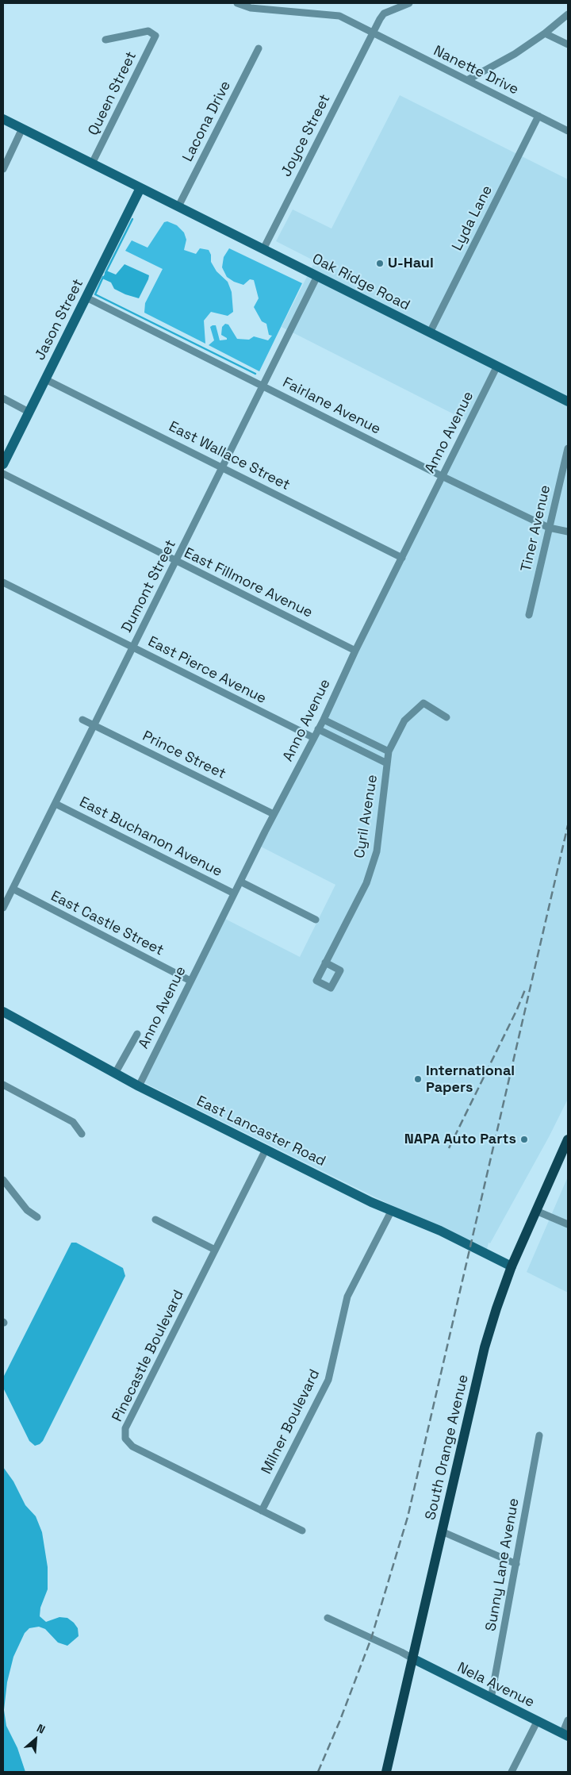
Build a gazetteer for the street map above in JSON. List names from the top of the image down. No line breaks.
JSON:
{"streets":{"main road":["South Orange Avenue"],"street":["Nanette Drive","Queen Street","Lacona Drive","Joyce Street","Lyda Lane","Oak Ridge Road","Jason Street","Fairlane Avenue","Anno Avenue","East Wallace Street","Tiner Avenue","East Fillmore Avenue","Dumont Street","East Pierce Avenue","Prince Street","Cyril Avenue","East Buchanon Avenue","East Castle Street","East Lancaster Road","Pinecastle Boulevard","Milner Boulevard","Sunny Lane Avenue","Nela Avenue"]},"crossings":[["Nanette Drive","Joyce Street"],["Nanette Drive","Lyda Lane"],["Queen Street","Oak Ridge Road"],["Lacona Drive","Oak Ridge Road"],["Joyce Street","Oak Ridge Road"],["Lyda Lane","Oak Ridge Road"],["Oak Ridge Road","Jason Street"],["Oak Ridge Road","Anno Avenue"],["Oak Ridge Road","Dumont Street"],["Jason Street","Fairlane Avenue"],["Jason Street","East Wallace Street"],["Fairlane Avenue","Anno Avenue"],["Fairlane Avenue","Tiner Avenue"],["Fairlane Avenue","Dumont Street"],["Anno Avenue","East Wallace Street"],["Anno Avenue","East Fillmore Avenue"],["Anno Avenue","East Pierce Avenue"],["Anno Avenue","Prince Street"],["Anno Avenue","East Buchanon Avenue"],["Anno Avenue","East Castle Street"],["Anno Avenue","East Lancaster Road"],["East Wallace Street","Dumont Street"],["East Fillmore Avenue","Dumont Street"],["Dumont Street","East Pierce Avenue"],["Dumont Street","Prince Street"],["Dumont Street","East Buchanon Avenue"],["Dumont Street","East Castle Street"],["East Lancaster Road","Pinecastle Boulevard"],["East Lancaster Road","Milner Boulevard"],["East Lancaster Road","South Orange Avenue"],["Pinecastle Boulevard","Milner Boulevard"],["South Orange Avenue","Nela Avenue"],["Sunny Lane Avenue","Nela Avenue"]],"places":["U-Haul","International Papers","NAPA Auto Parts"],"north":"top right"}
